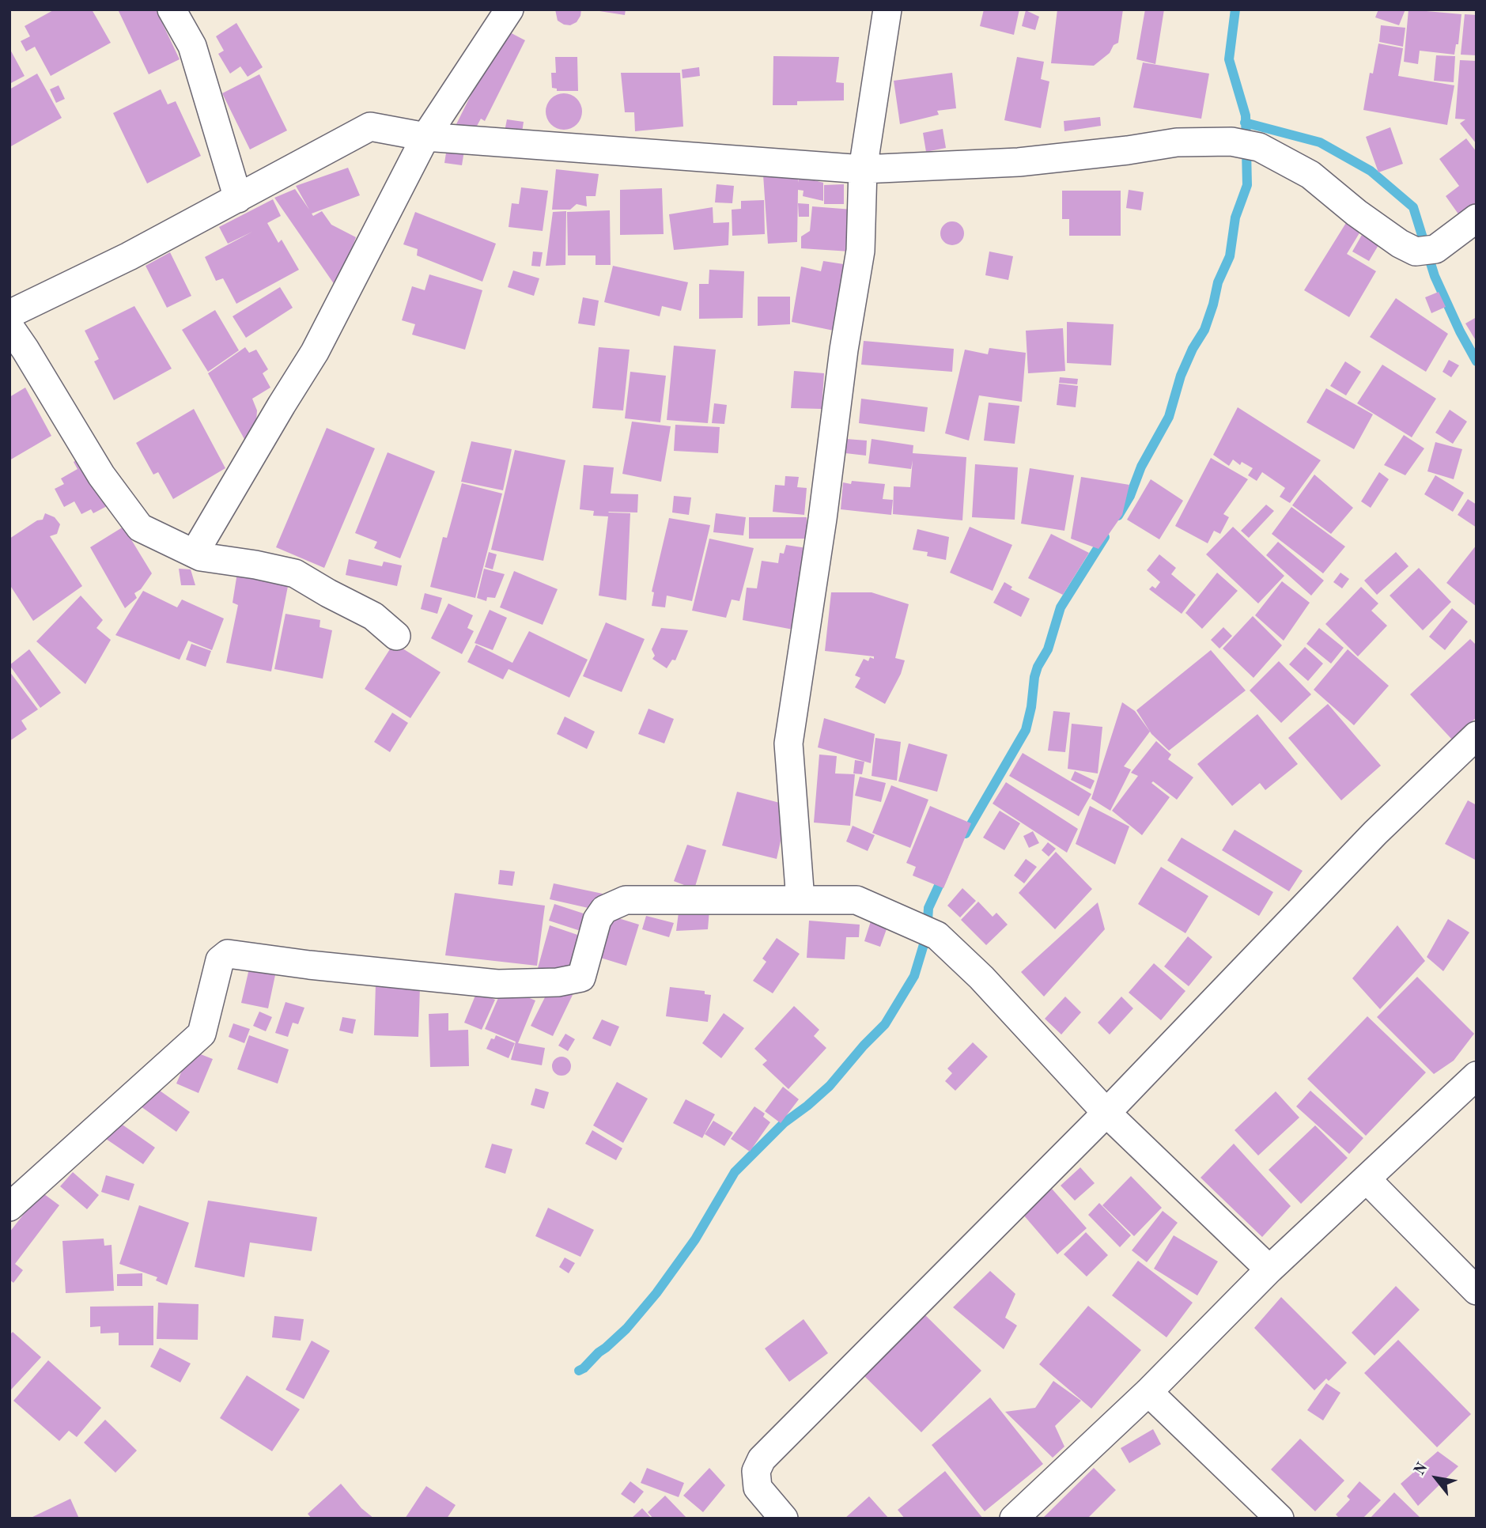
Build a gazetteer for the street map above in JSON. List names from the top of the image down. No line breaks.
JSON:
{"north":"top left"}
